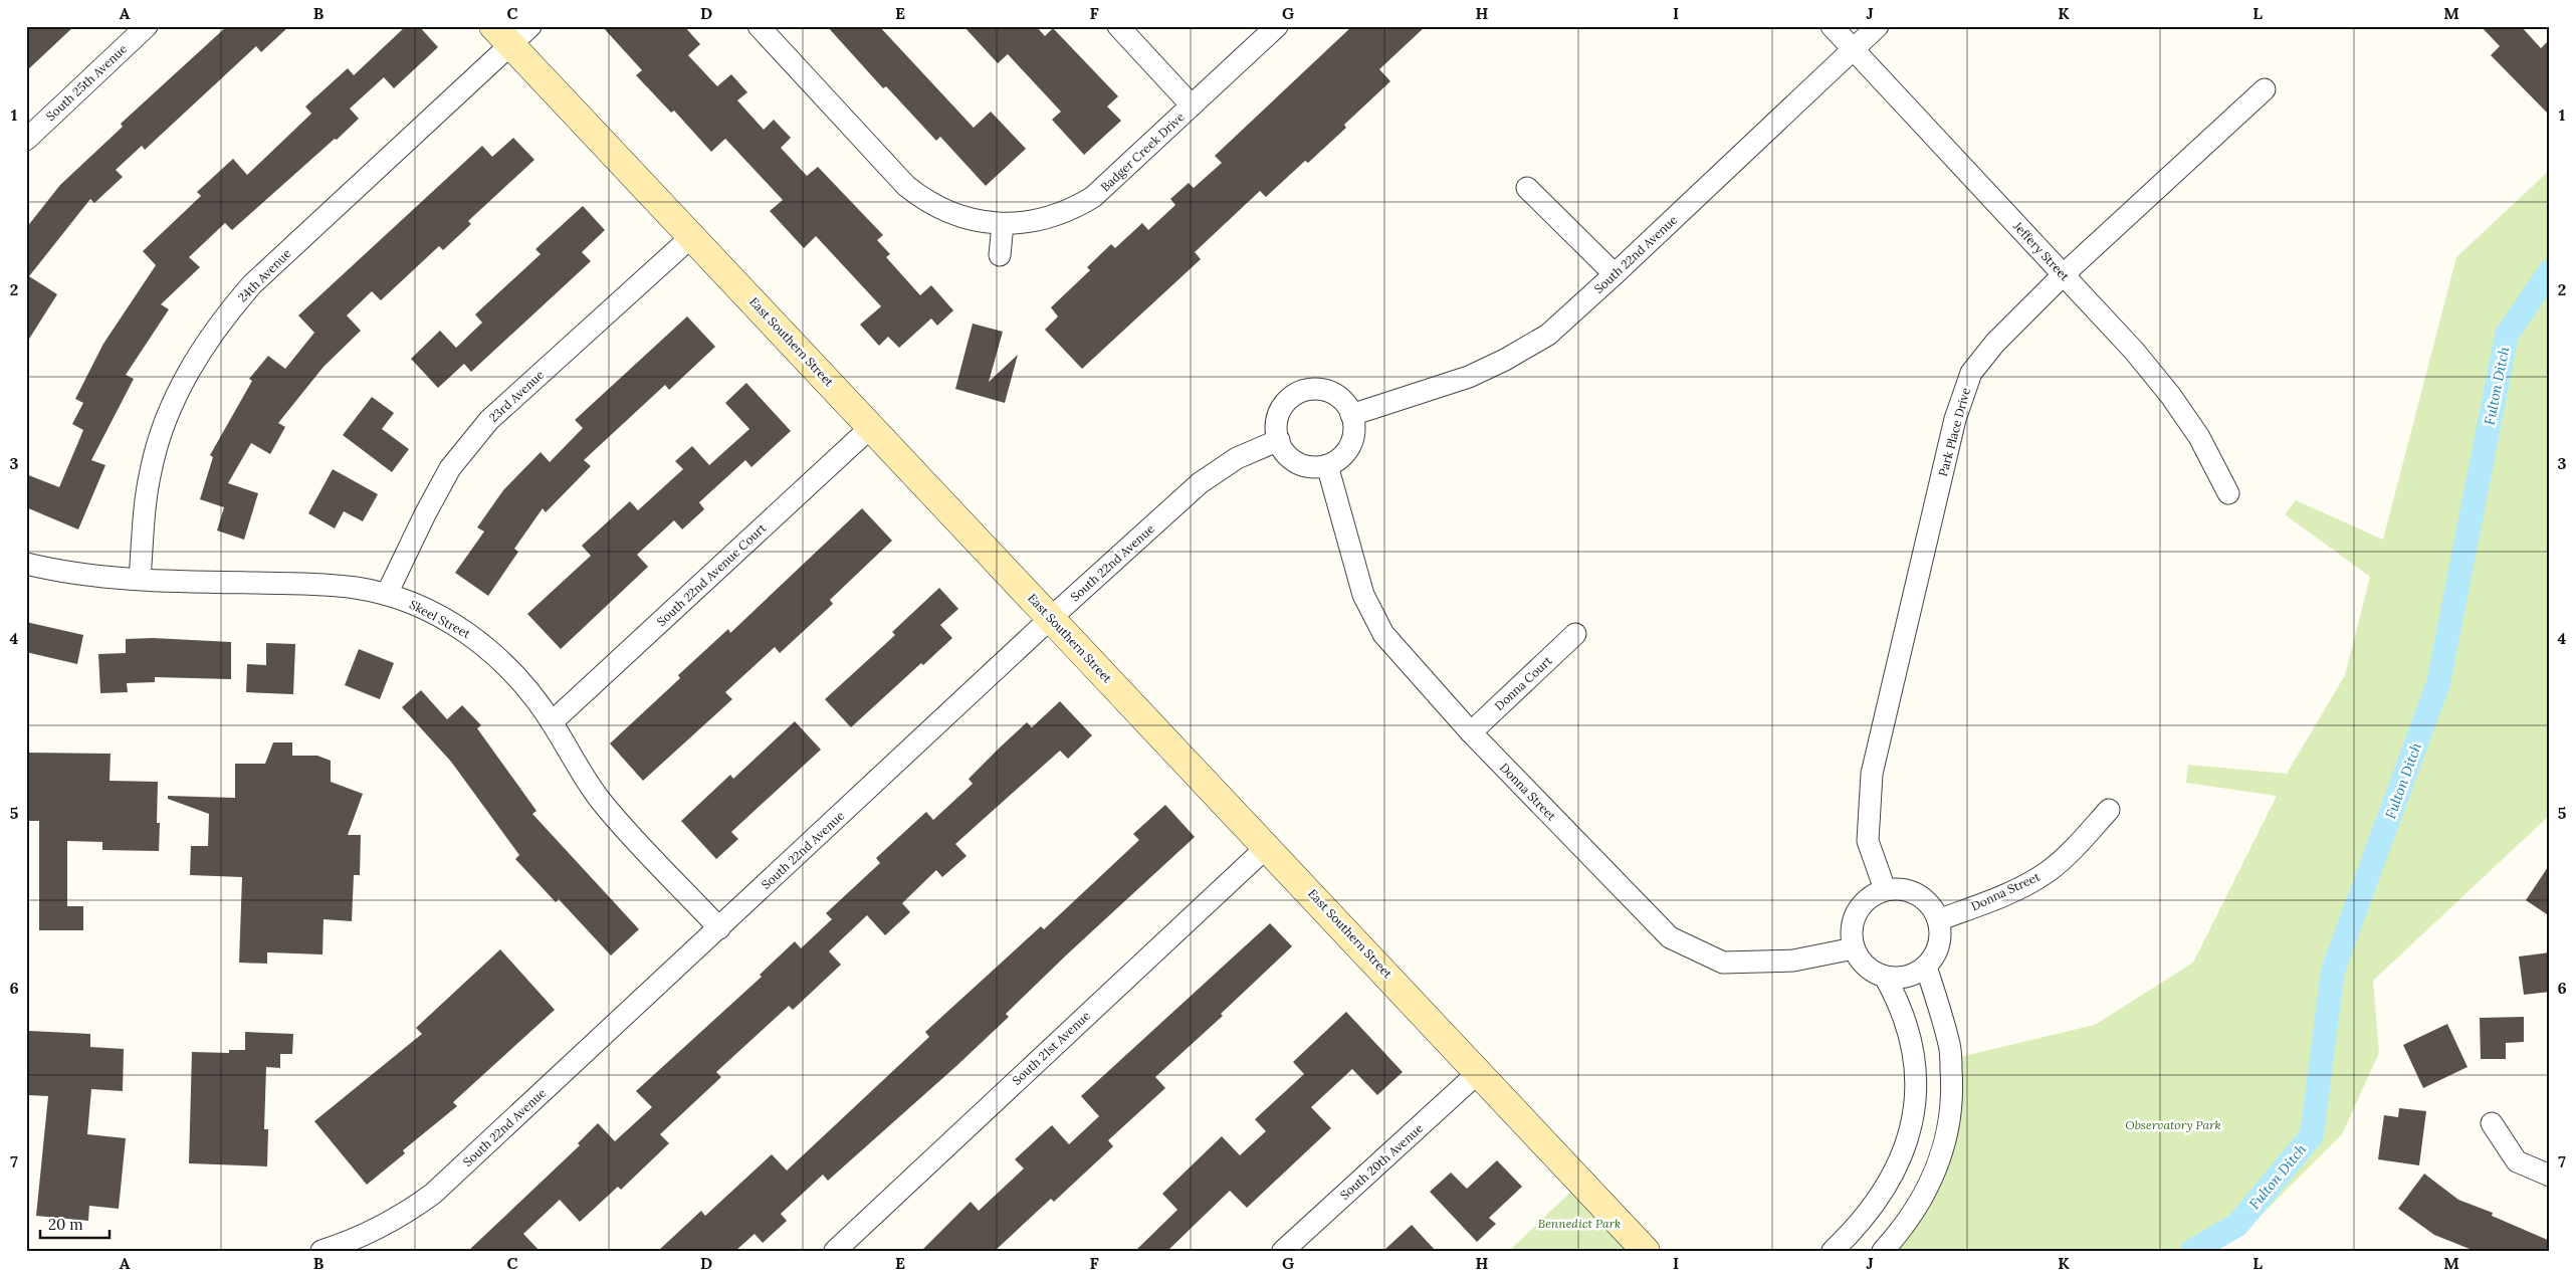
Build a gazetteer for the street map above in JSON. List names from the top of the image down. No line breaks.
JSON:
{"streets":{"street":["South 25th Avenue","Badger Creek Drive","Jeffery Street","South 22nd Avenue","24th Avenue","East Southern Street","23rd Avenue","Park Place Drive","South 22nd Avenue Court","Skeel Street","Donna Court","Donna Street","South 21st Avenue","South 20th Avenue"]},"crossings":[["Jeffery Street","South 22nd Avenue"],["Jeffery Street","Park Place Drive"],["South 22nd Avenue","East Southern Street"],["South 22nd Avenue","Skeel Street"],["South 22nd Avenue","Donna Street"],["24th Avenue","East Southern Street"],["24th Avenue","Skeel Street"],["East Southern Street","23rd Avenue"],["East Southern Street","South 22nd Avenue Court"],["East Southern Street","South 21st Avenue"],["East Southern Street","South 20th Avenue"],["23rd Avenue","Skeel Street"],["Park Place Drive","Donna Street"],["South 22nd Avenue Court","Skeel Street"],["Donna Court","Donna Street"]],"water":["Fulton Ditch"],"parks":["Observatory Park","Bennedict Park"],"scale_bar":"20 m","grid":{"columns":["A","B","C","D","E","F","G","H","I","J","K","L","M"],"rows":["1","2","3","4","5","6","7"]}}
